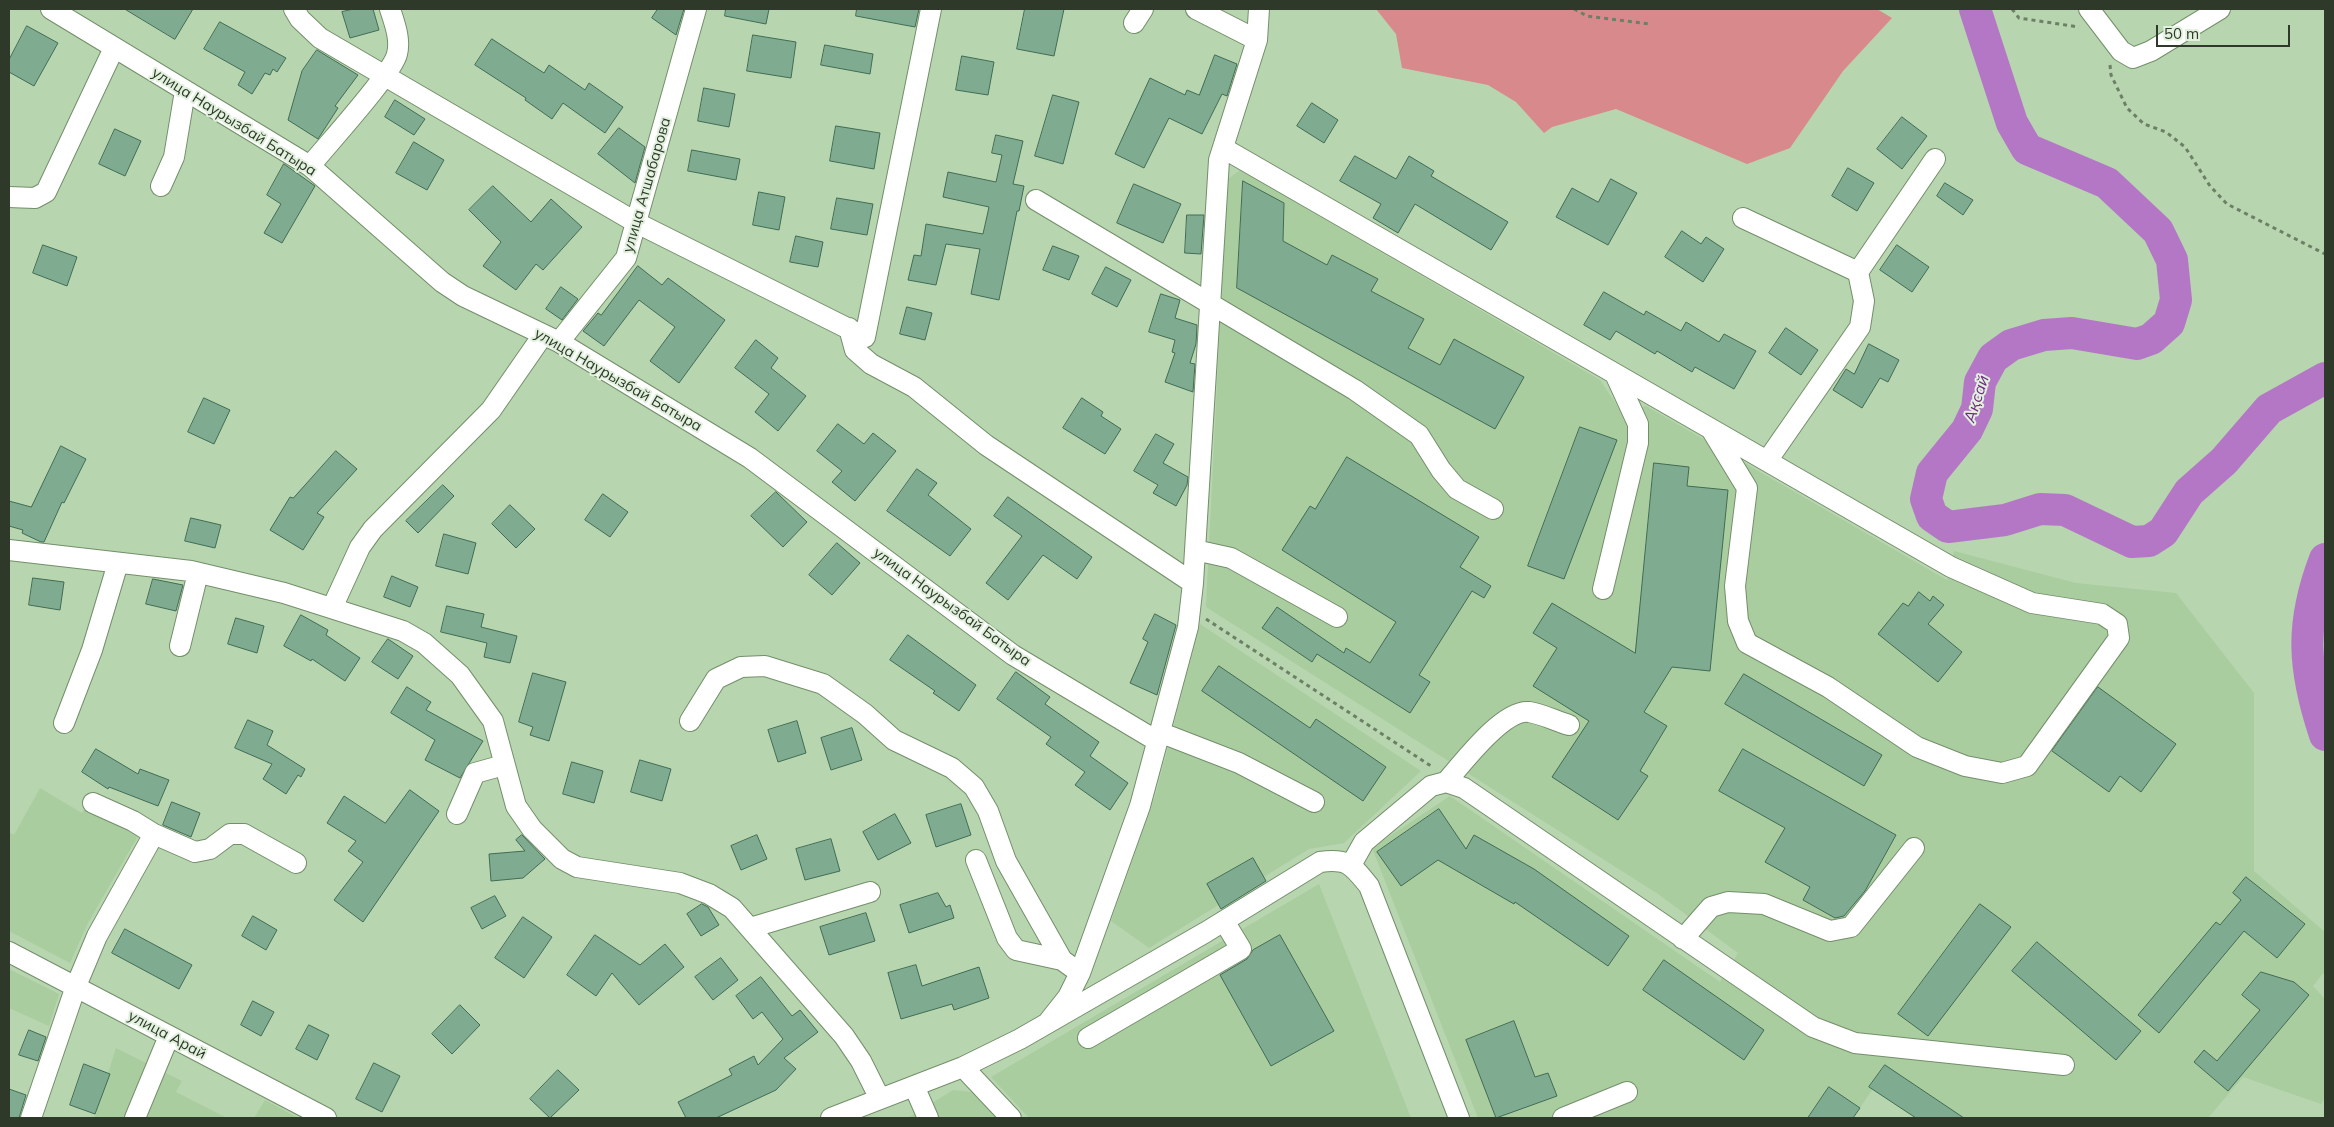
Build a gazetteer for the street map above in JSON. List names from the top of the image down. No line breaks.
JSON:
{"streets":{"street":["улица Наурызбай Батыра","улица Атшабарова","улица Арай"]},"crossings":[["улица Наурызбай Батыра","улица Атшабарова"]],"water":["Ақсай"],"scale_bar":"50 m"}
